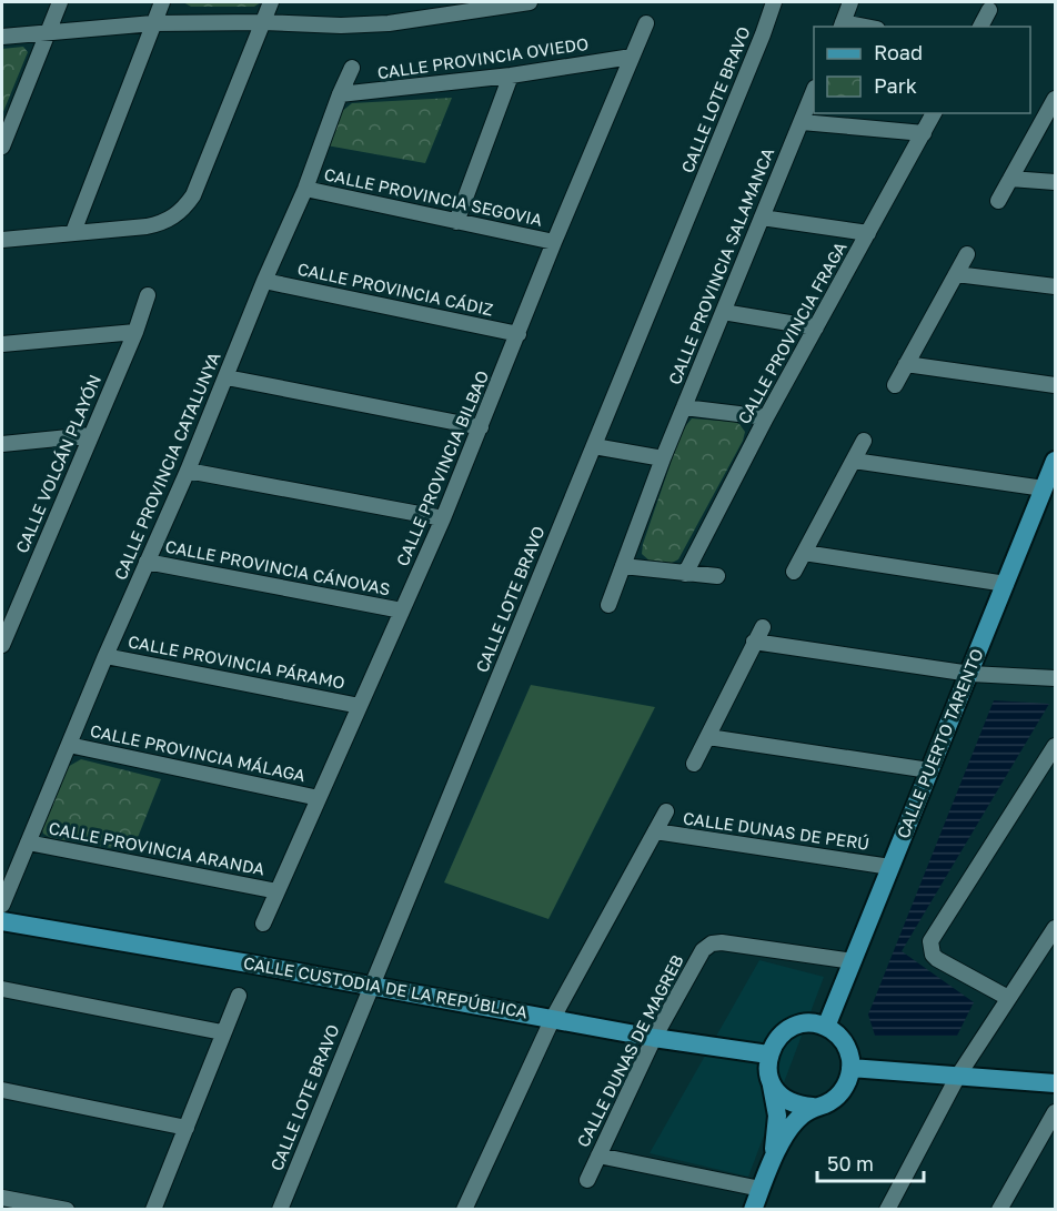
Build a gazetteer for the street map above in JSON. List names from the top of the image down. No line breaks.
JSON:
{"streets":{"main road":["CALLE PUERTO TARENTO","CALLE CUSTODIA DE LA REPÚBLICA"],"street":["CALLE PROVINCIA OVIEDO","CALLE LOTE BRAVO","CALLE PROVINCIA SEGOVIA","CALLE PROVINCIA SALAMANCA","CALLE PROVINCIA CÁDIZ","CALLE PROVINCIA FRAGA","CALLE VOLCÁN PLAYÓN","CALLE PROVINCIA CATALUNYA","CALLE PROVINCIA BILBAO","CALLE PROVINCIA CÁNOVAS","CALLE PROVINCIA PÁRAMO","CALLE PROVINCIA MÁLAGA","CALLE DUNAS DE PERÚ","CALLE PROVINCIA ARANDA","CALLE DUNAS DE MAGREB"]},"crossings":[["CALLE PROVINCIA OVIEDO","CALLE PROVINCIA CATALUNYA"],["CALLE PROVINCIA OVIEDO","CALLE PROVINCIA BILBAO"],["CALLE LOTE BRAVO","CALLE CUSTODIA DE LA REPÚBLICA"],["CALLE PROVINCIA SEGOVIA","CALLE PROVINCIA CATALUNYA"],["CALLE PROVINCIA SEGOVIA","CALLE PROVINCIA BILBAO"],["CALLE PROVINCIA CÁDIZ","CALLE PROVINCIA CATALUNYA"],["CALLE PROVINCIA CÁDIZ","CALLE PROVINCIA BILBAO"],["CALLE PROVINCIA CATALUNYA","CALLE PROVINCIA CÁNOVAS"],["CALLE PROVINCIA CATALUNYA","CALLE PROVINCIA PÁRAMO"],["CALLE PROVINCIA CATALUNYA","CALLE PROVINCIA MÁLAGA"],["CALLE PROVINCIA CATALUNYA","CALLE PROVINCIA ARANDA"],["CALLE PROVINCIA BILBAO","CALLE PROVINCIA CÁNOVAS"],["CALLE PROVINCIA BILBAO","CALLE PROVINCIA PÁRAMO"],["CALLE PROVINCIA BILBAO","CALLE PROVINCIA MÁLAGA"],["CALLE PROVINCIA BILBAO","CALLE PROVINCIA ARANDA"],["CALLE PUERTO TARENTO","CALLE DUNAS DE PERÚ"],["CALLE PUERTO TARENTO","CALLE CUSTODIA DE LA REPÚBLICA"],["CALLE PUERTO TARENTO","CALLE DUNAS DE MAGREB"],["CALLE CUSTODIA DE LA REPÚBLICA","CALLE DUNAS DE MAGREB"]],"legend":["Road","Park"],"scale_bar":"50 m"}
